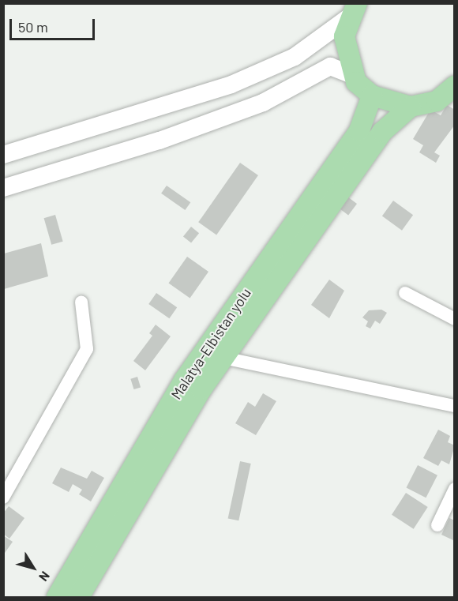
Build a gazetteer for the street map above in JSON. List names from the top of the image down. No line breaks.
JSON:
{"streets":{"main road":["Malatya-Elbistan yolu"]},"scale_bar":"50 m","north":"bottom right"}
